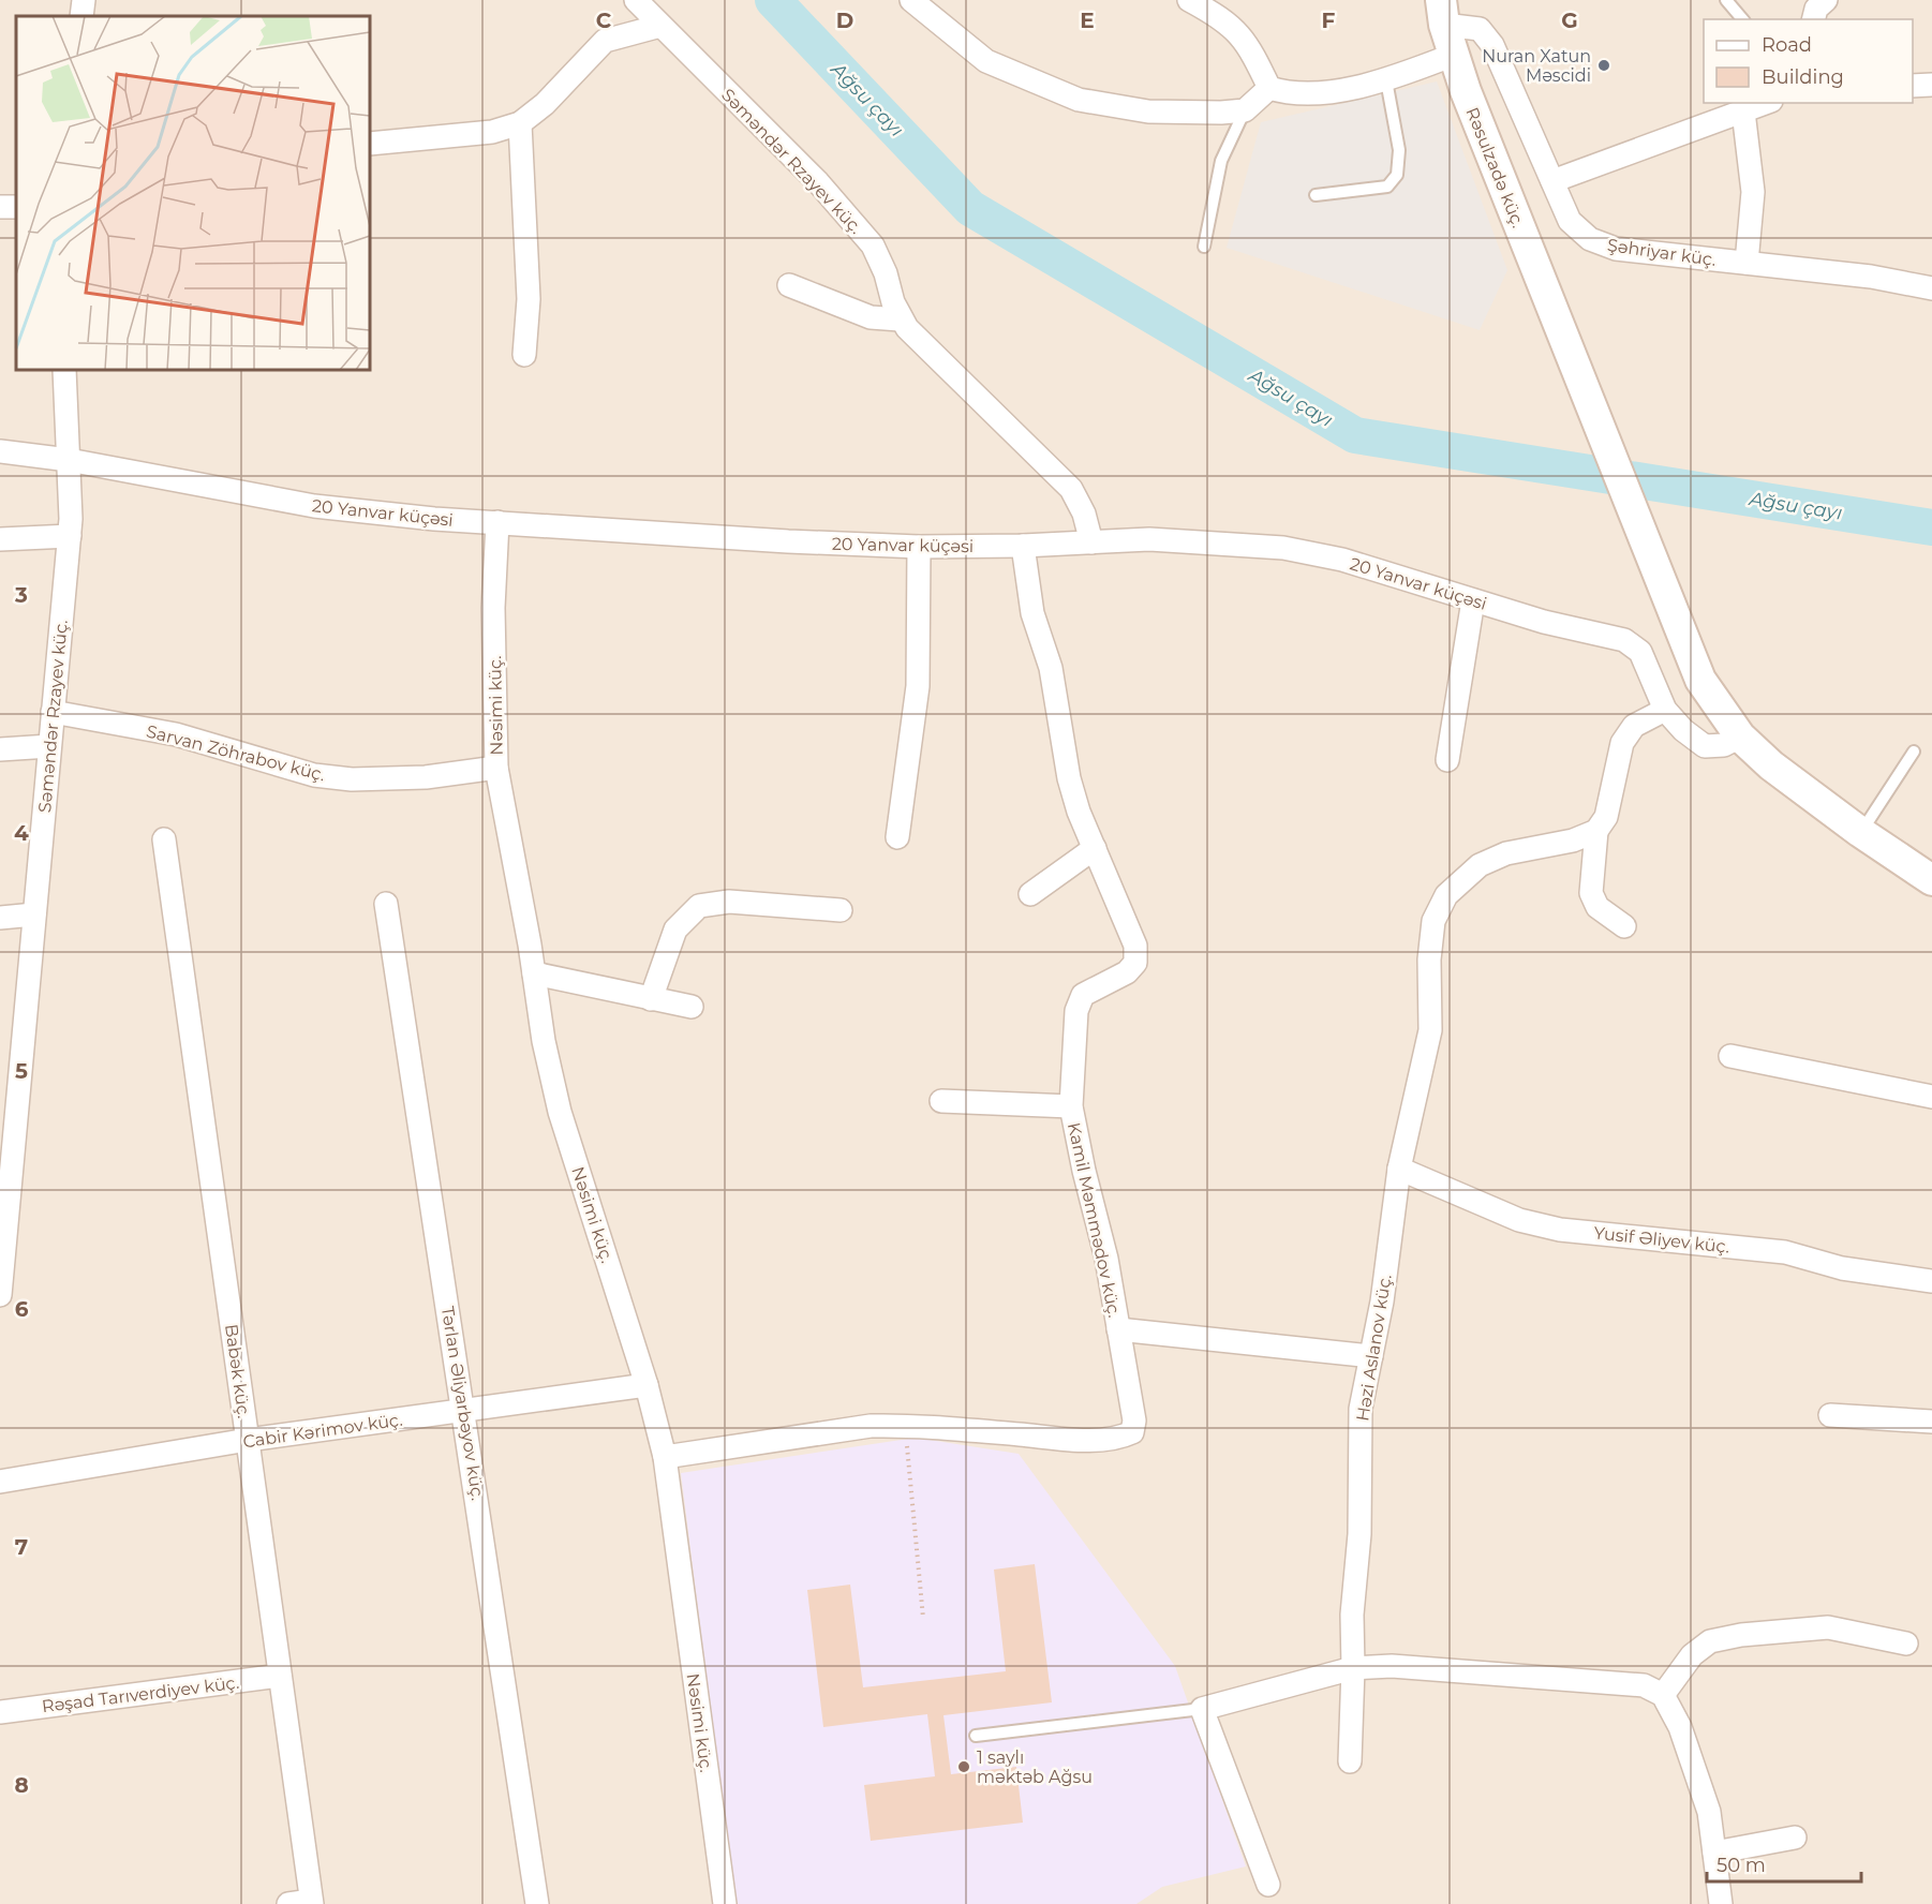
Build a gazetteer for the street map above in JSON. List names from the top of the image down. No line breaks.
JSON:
{"streets":{"main road":["Rəsulzadə küç."],"street":["Səməndər Rzayev küç.","Şəhriyar küç.","20 Yanvar küçəsi","Nəsimi küç.","Sarvan Zöhrabov küç.","Kamil Məmmədov küç.","Yusif Əliyev küç.","Həzi Aslanov küç.","Babək küç.","Tərlan Əliyarbəyov küç.","Cabir Kərimov küç.","Rəşad Tarıverdiyev küç."]},"crossings":[["Səməndər Rzayev küç.","20 Yanvar küçəsi"],["Səməndər Rzayev küç.","Sarvan Zöhrabov küç."],["Rəsulzadə küç.","Şəhriyar küç."],["Rəsulzadə küç.","20 Yanvar küçəsi"],["20 Yanvar küçəsi","Nəsimi küç."],["20 Yanvar küçəsi","Kamil Məmmədov küç."],["Nəsimi küç.","Sarvan Zöhrabov küç."],["Nəsimi küç.","Kamil Məmmədov küç."],["Nəsimi küç.","Cabir Kərimov küç."],["Yusif Əliyev küç.","Həzi Aslanov küç."],["Babək küç.","Cabir Kərimov küç."],["Babək küç.","Rəşad Tarıverdiyev küç."],["Tərlan Əliyarbəyov küç.","Cabir Kərimov küç."]],"water":["Ağsu çayı"],"places":["Nuran Xatun Məscidi","1 saylı məktəb Ağsu"],"legend":["Road","Building"],"scale_bar":"50 m","grid":{"columns":["C","D","E","F","G"],"rows":["3","4","5","6","7","8"]}}
